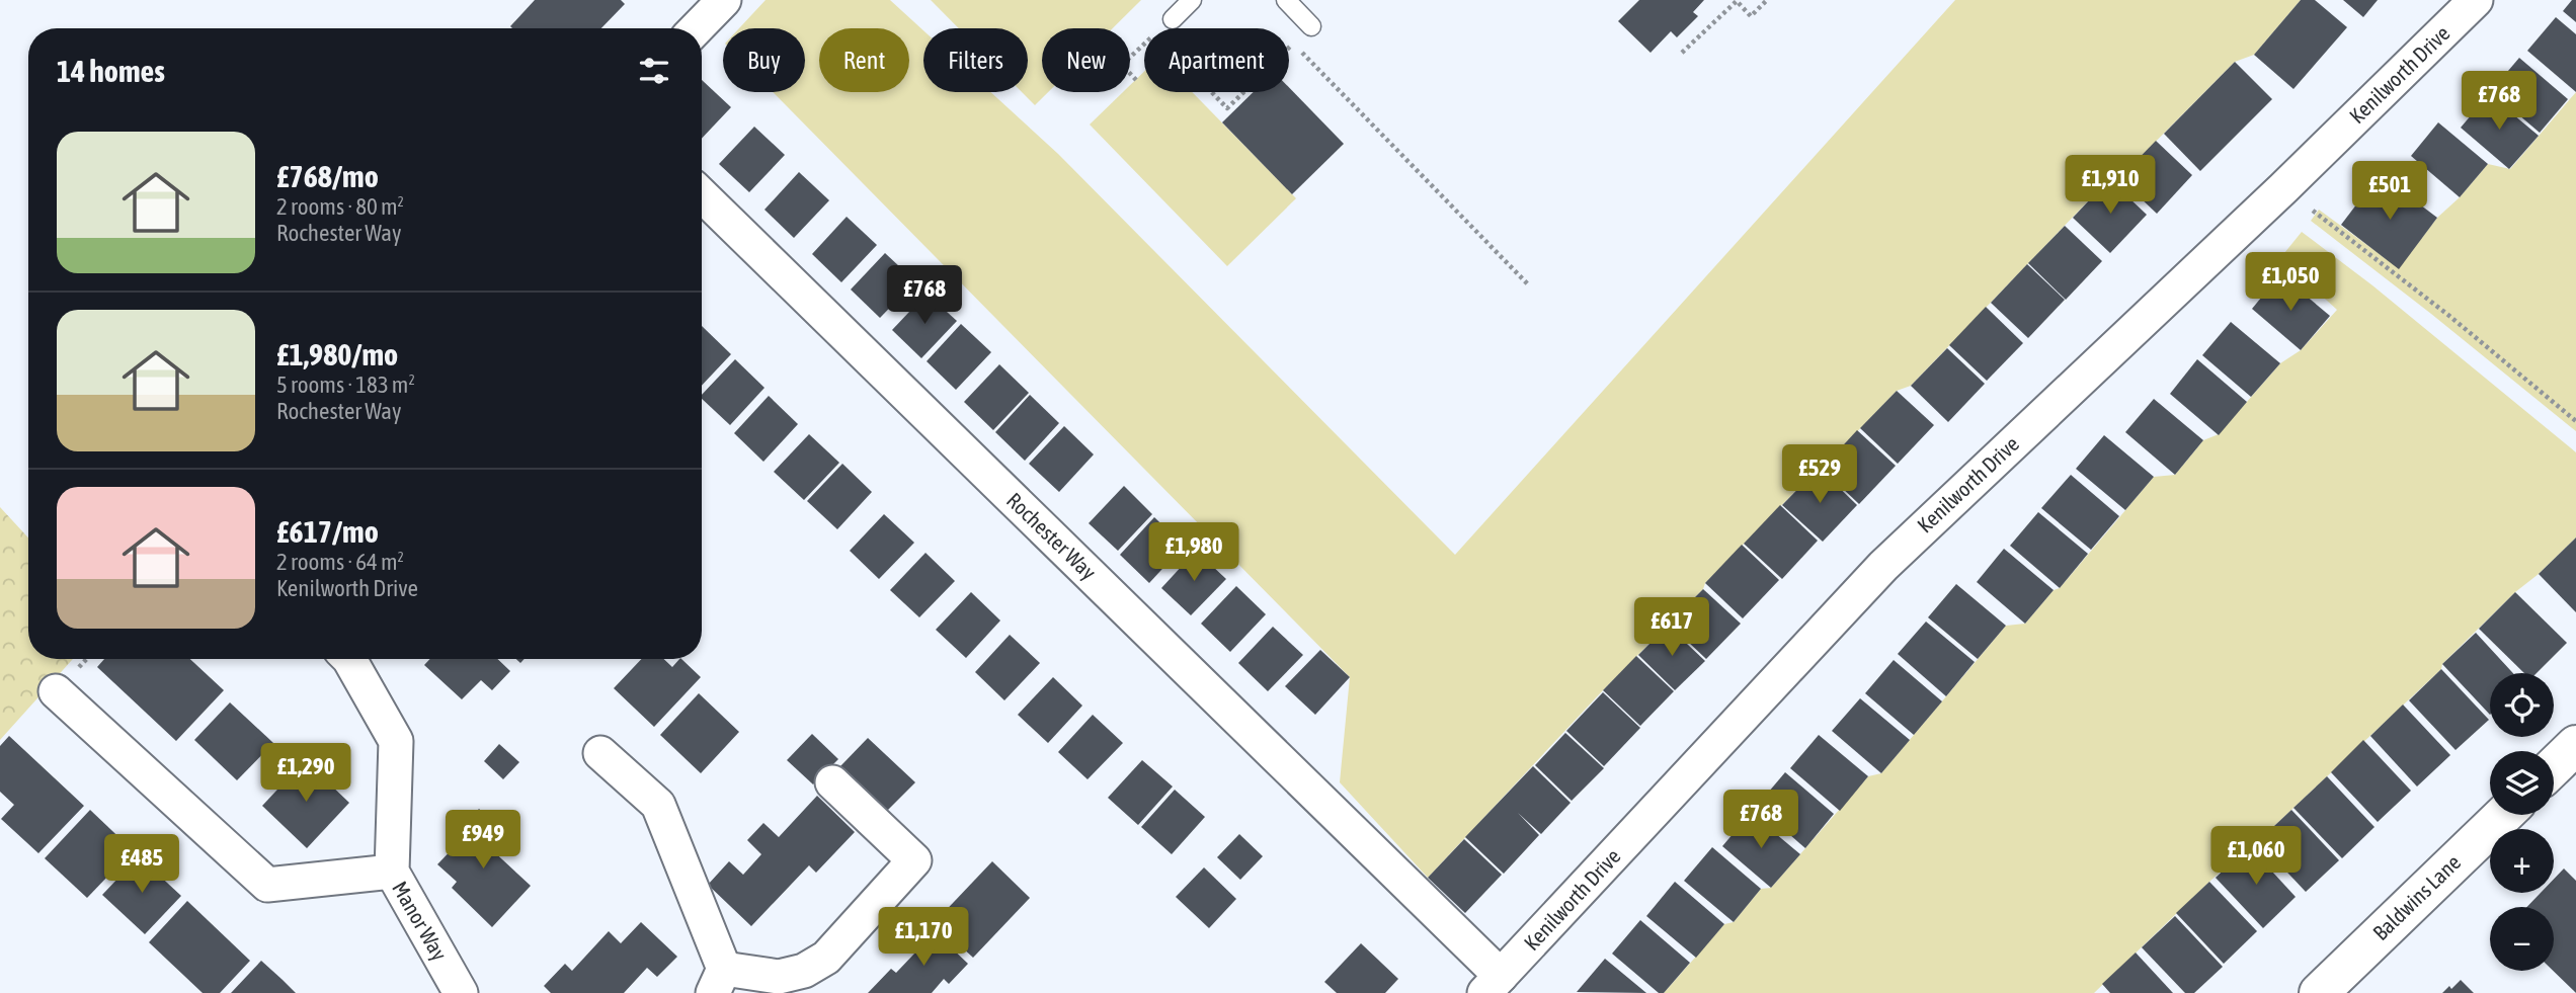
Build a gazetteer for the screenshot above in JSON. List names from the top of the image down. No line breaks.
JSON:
{"streets":{"street":["Kenilworth Drive","Rochester Way","Baldwins Lane","Manor Way"]},"crossings":[["Kenilworth Drive","Rochester Way"]],"page":{"chip":["Buy","Rent","Filters","New","Apartment"],"heading":"14 homes","price":["£768","£1,910","£501","£1,050","£768","£529","£1,980","£617","£1,290","£768","£949","£1,060","£485","£1,170"],"list":[{"name":"£768/mo","note":"2 rooms · 80 m² · Rochester Way"},{"name":"£1,980/mo","note":"5 rooms · 183 m² · Rochester Way"},{"name":"£617/mo","note":"2 rooms · 64 m² · Kenilworth Drive"}],"map_buttons":["+","−"]}}
